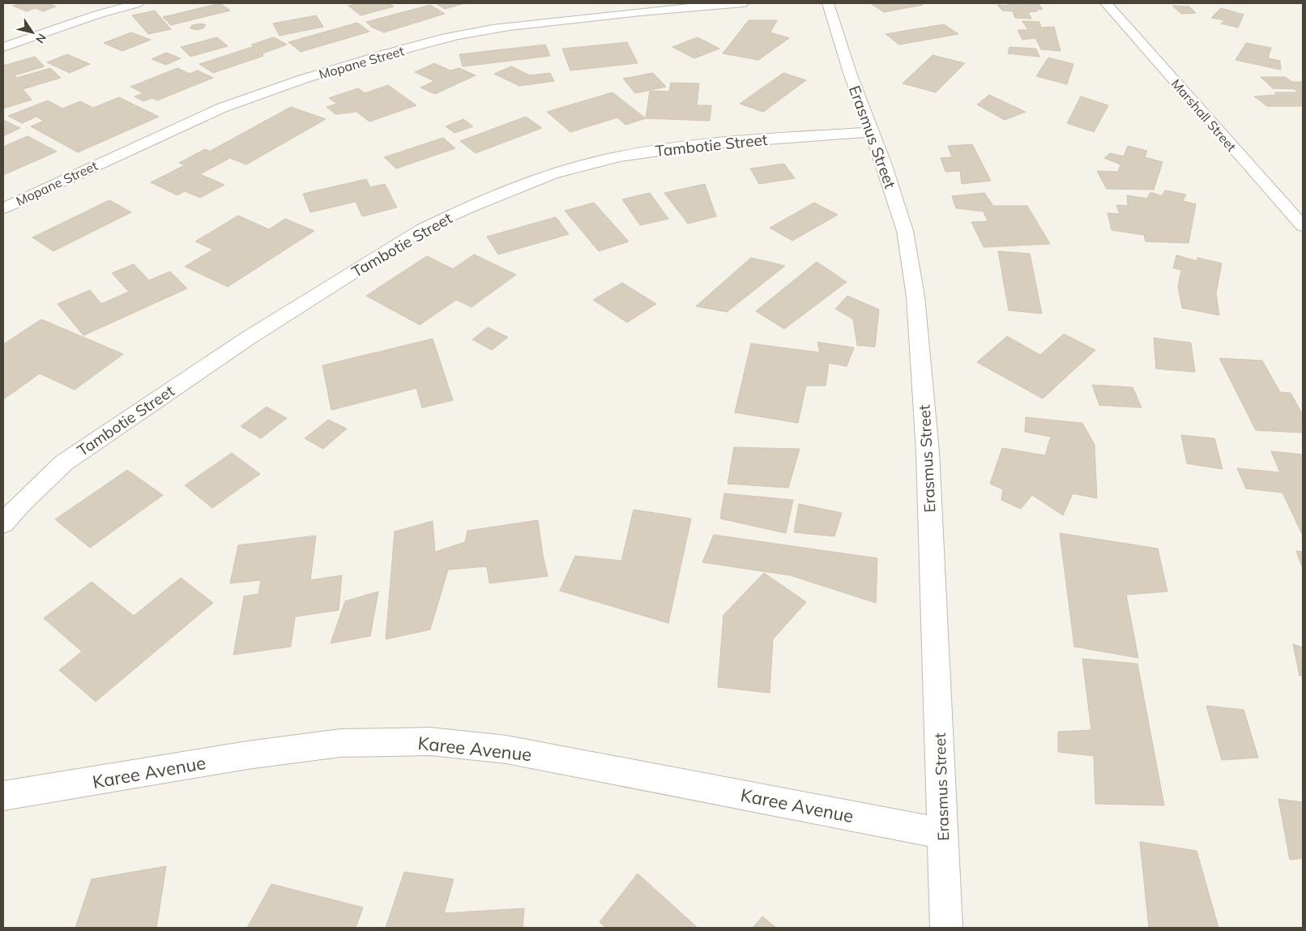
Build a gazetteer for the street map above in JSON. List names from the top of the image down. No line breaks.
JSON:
{"streets":{"street":["Mopane Street","Marshall Street","Erasmus Street","Tambotie Street","Karee Avenue"]},"crossings":[["Erasmus Street","Tambotie Street"],["Erasmus Street","Karee Avenue"]],"north":"bottom right"}
